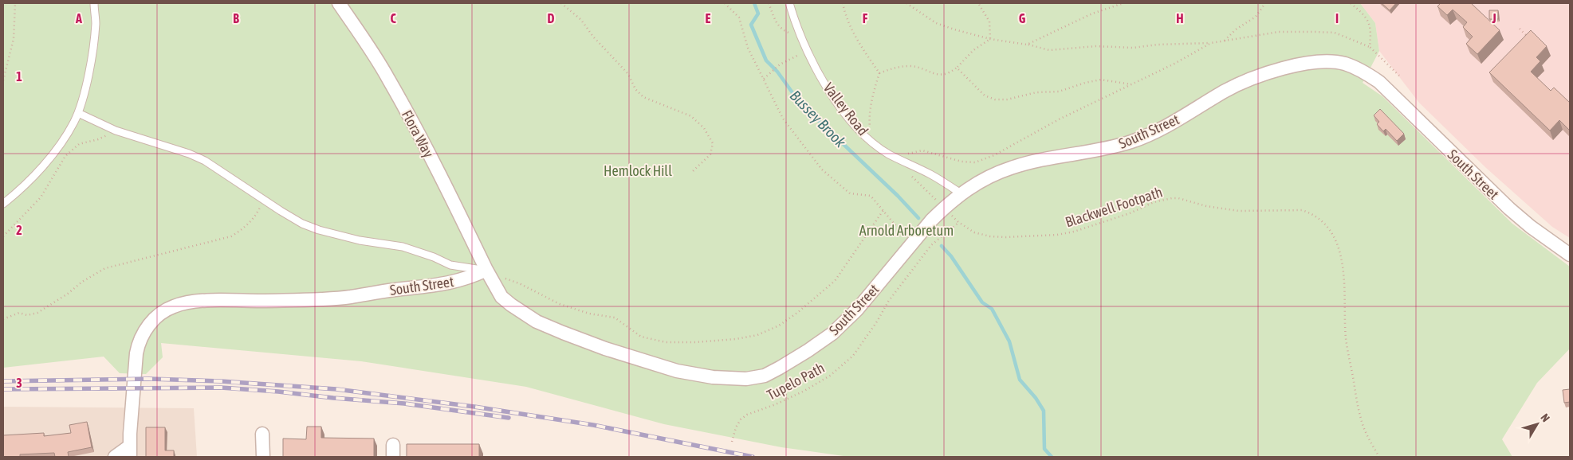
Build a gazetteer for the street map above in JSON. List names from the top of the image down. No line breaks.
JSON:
{"streets":{"street":["South Street","Flora Way"],"lane":["Valley Road"],"path":["Blackwell Footpath","Tupelo Path"]},"crossings":[["Valley Road","South Street"],["South Street","Flora Way"],["Blackwell Footpath","Tupelo Path"]],"water":["Bussey Brook"],"parks":["Hemlock Hill","Arnold Arboretum"],"north":"top right","grid":{"columns":["A","B","C","D","E","F","G","H","I","J"],"rows":["1","2","3"]}}
